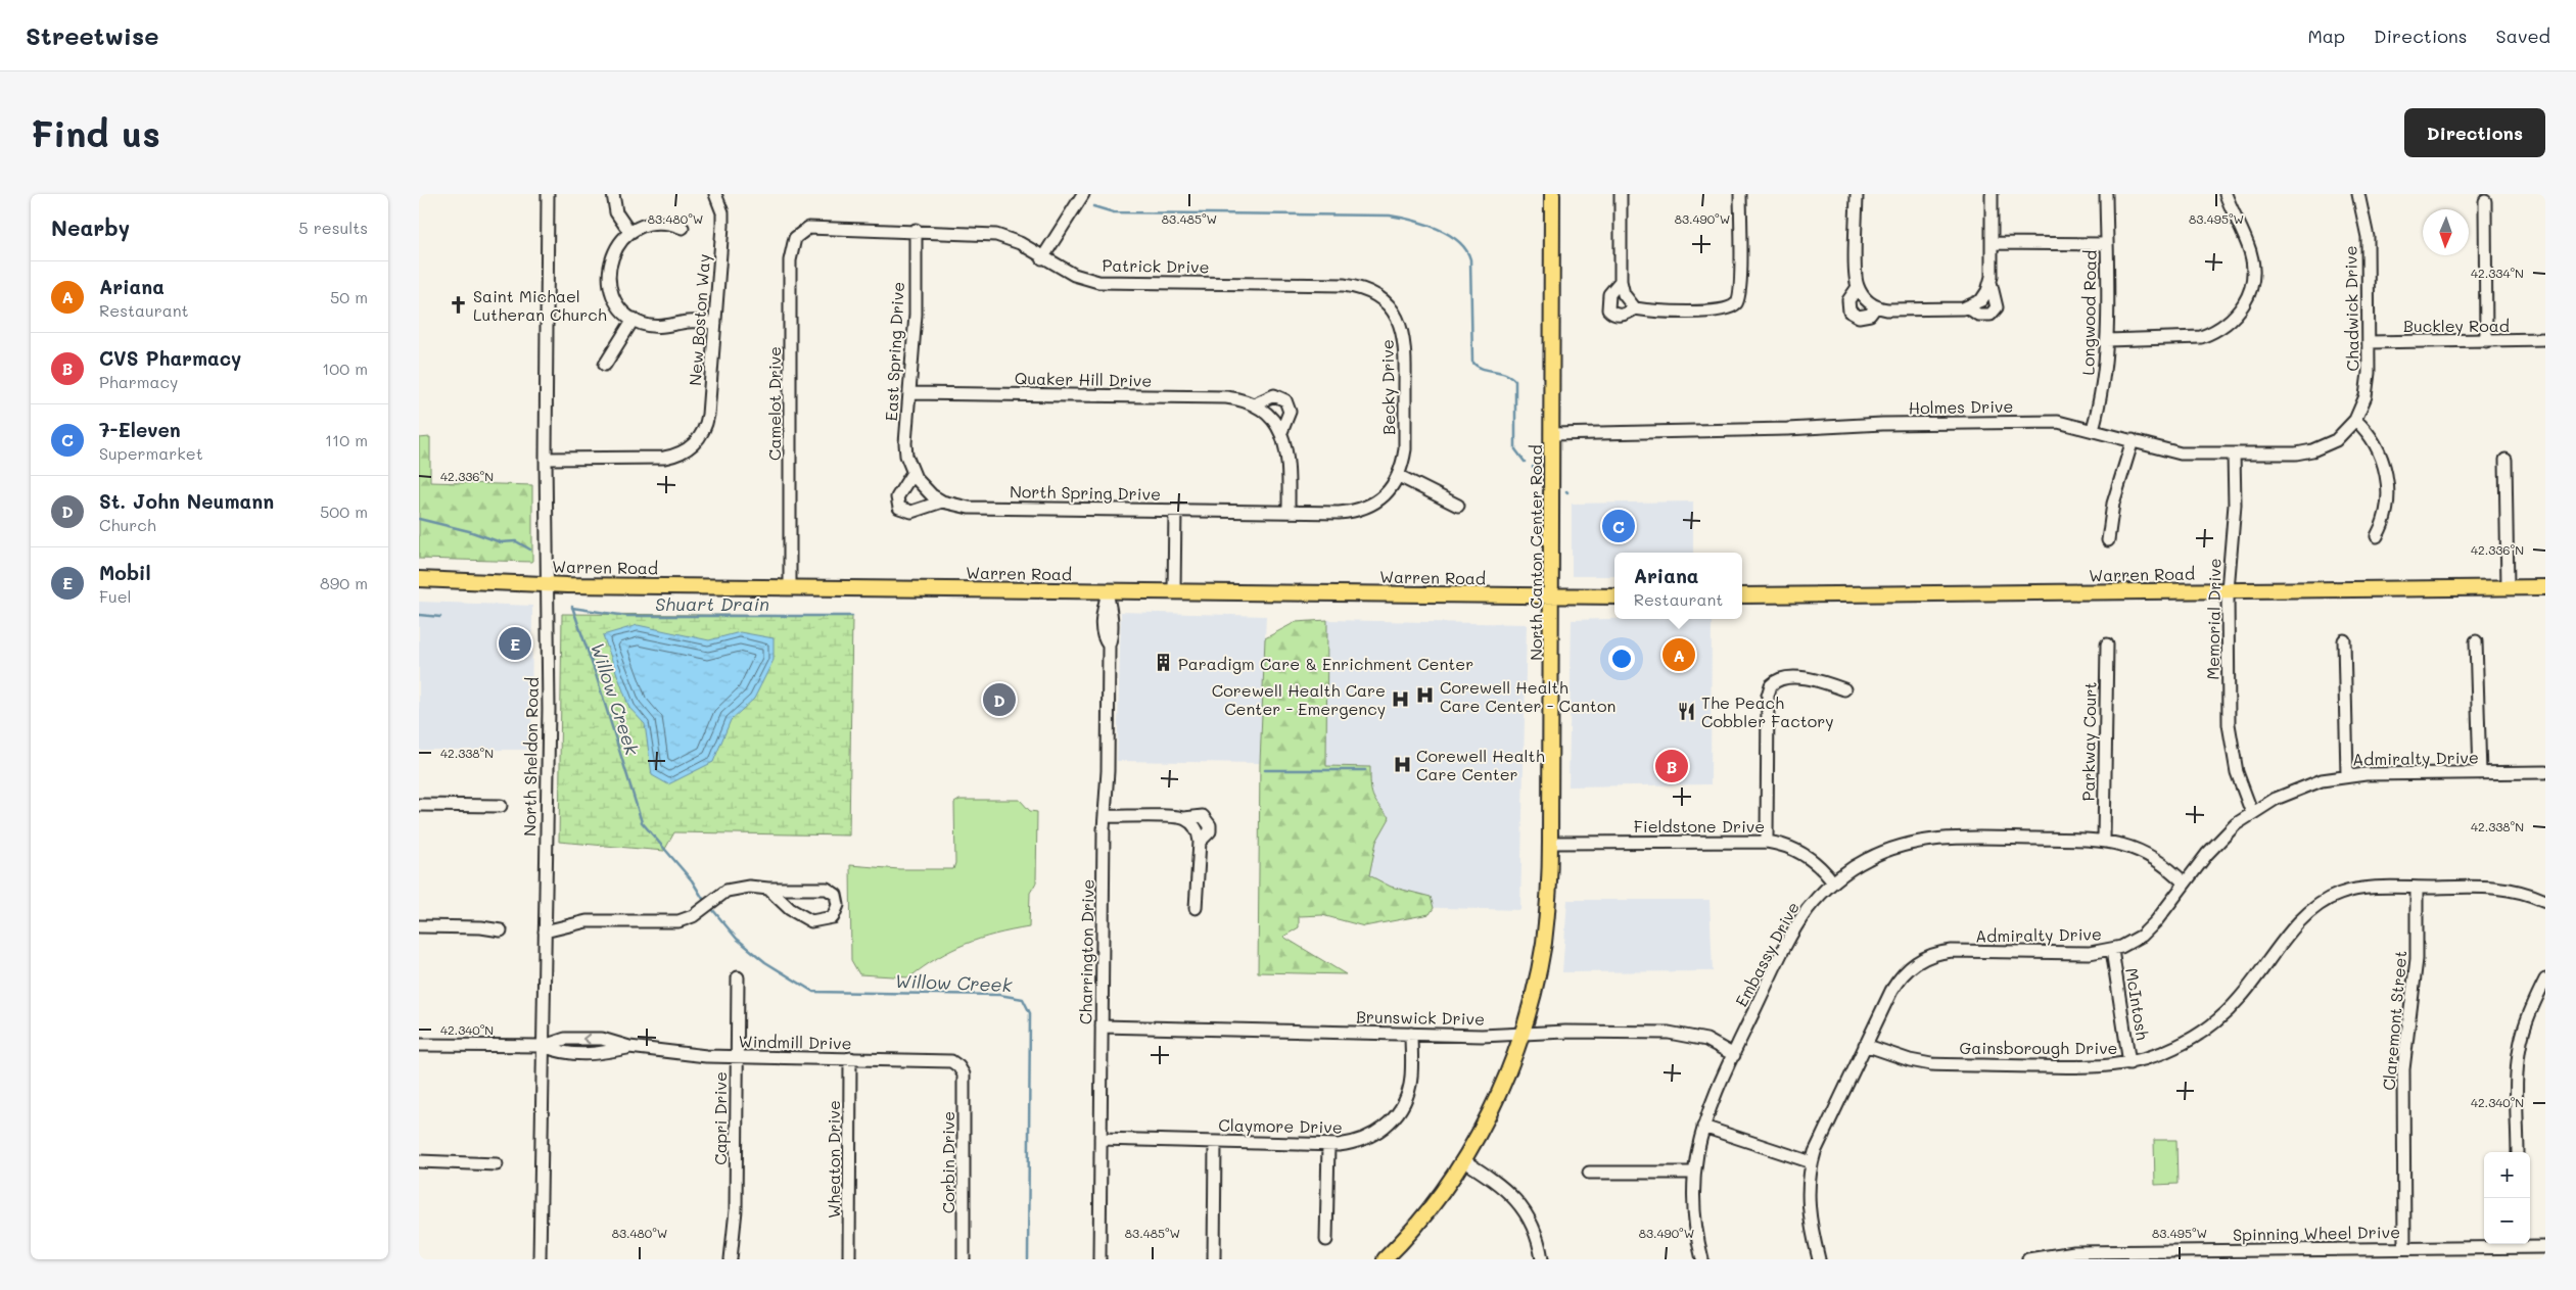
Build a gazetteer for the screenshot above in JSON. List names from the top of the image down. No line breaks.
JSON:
{"streets":{"main road":["North Canton Center Road","Warren Road"],"street":["Patrick Drive","Chadwick Drive","Longwood Road","New Boston Way","Buckley Road","East Spring Drive","Quaker Hill Drive","Becky Drive","Camelot Drive","Holmes Drive","North Spring Drive","Memorial Drive","Parkway Court","North Sheldon Road","Admiralty Drive","Fieldstone Drive","Charrington Drive","Embassy Drive","McIntosh","Brunswick Drive","Claremont Street","Windmill Drive","Gainsborough Drive","Capri Drive","Claymore Drive","Wheaton Drive","Corbin Drive","Spinning Wheel Drive"]},"crossings":[["Patrick Drive","East Spring Drive"],["Patrick Drive","Becky Drive"],["Patrick Drive","Camelot Drive"],["Chadwick Drive","Buckley Road"],["Chadwick Drive","Holmes Drive"],["Longwood Road","Holmes Drive"],["New Boston Way","North Sheldon Road"],["East Spring Drive","Quaker Hill Drive"],["East Spring Drive","North Spring Drive"],["Quaker Hill Drive","North Spring Drive"],["Becky Drive","North Spring Drive"],["Camelot Drive","Warren Road"],["Holmes Drive","North Canton Center Road"],["Holmes Drive","Memorial Drive"],["North Canton Center Road","Warren Road"],["North Canton Center Road","Fieldstone Drive"],["North Canton Center Road","Brunswick Drive"],["Warren Road","Memorial Drive"],["Warren Road","North Sheldon Road"],["Warren Road","Charrington Drive"],["Memorial Drive","Admiralty Drive"],["Parkway Court","Embassy Drive"],["North Sheldon Road","Windmill Drive"],["Admiralty Drive","Embassy Drive"],["Admiralty Drive","McIntosh"],["Admiralty Drive","Gainsborough Drive"],["Fieldstone Drive","Embassy Drive"],["Charrington Drive","Brunswick Drive"],["Charrington Drive","Claymore Drive"],["Embassy Drive","Brunswick Drive"],["McIntosh","Gainsborough Drive"],["Brunswick Drive","Claymore Drive"],["Claremont Street","Gainsborough Drive"],["Claremont Street","Spinning Wheel Drive"],["Windmill Drive","Capri Drive"],["Windmill Drive","Wheaton Drive"],["Windmill Drive","Corbin Drive"]],"water":["Shuart Drain","Willow Creek"],"places":{"church":["Saint Michael Lutheran Church"],"building":["Paradigm Care & Enrichment Center"],"hospital":["Corewell Health Care Center - Canton","Corewell Health Care Center - Emergency","Corewell Health Care Center"],"restaurant":["The Peach Cobbler Factory"]},"north":"bottom","page":{"header":"Streetwise","nav":["Map","Directions","Saved"],"buttons":"Directions","title":"Find us","heading":["Nearby","5 results"],"list":[{"mark":"A","name":"Ariana","note":"Restaurant","value":"50 m"},{"mark":"B","name":"CVS Pharmacy","note":"Pharmacy","value":"100 m"},{"mark":"C","name":"7-Eleven","note":"Supermarket","value":"110 m"},{"mark":"D","name":"St. John Neumann","note":"Church","value":"500 m"},{"mark":"E","name":"Mobil","note":"Fuel","value":"890 m"}],"pins":["C","E","A","D","B"],"popup":["Ariana","Restaurant"],"map_buttons":["+","−"]},"coordinates":["83.480°W","83.485°W","83.490°W","83.495°W","42.334°N","42.336°N","42.338°N","42.340°N"]}
